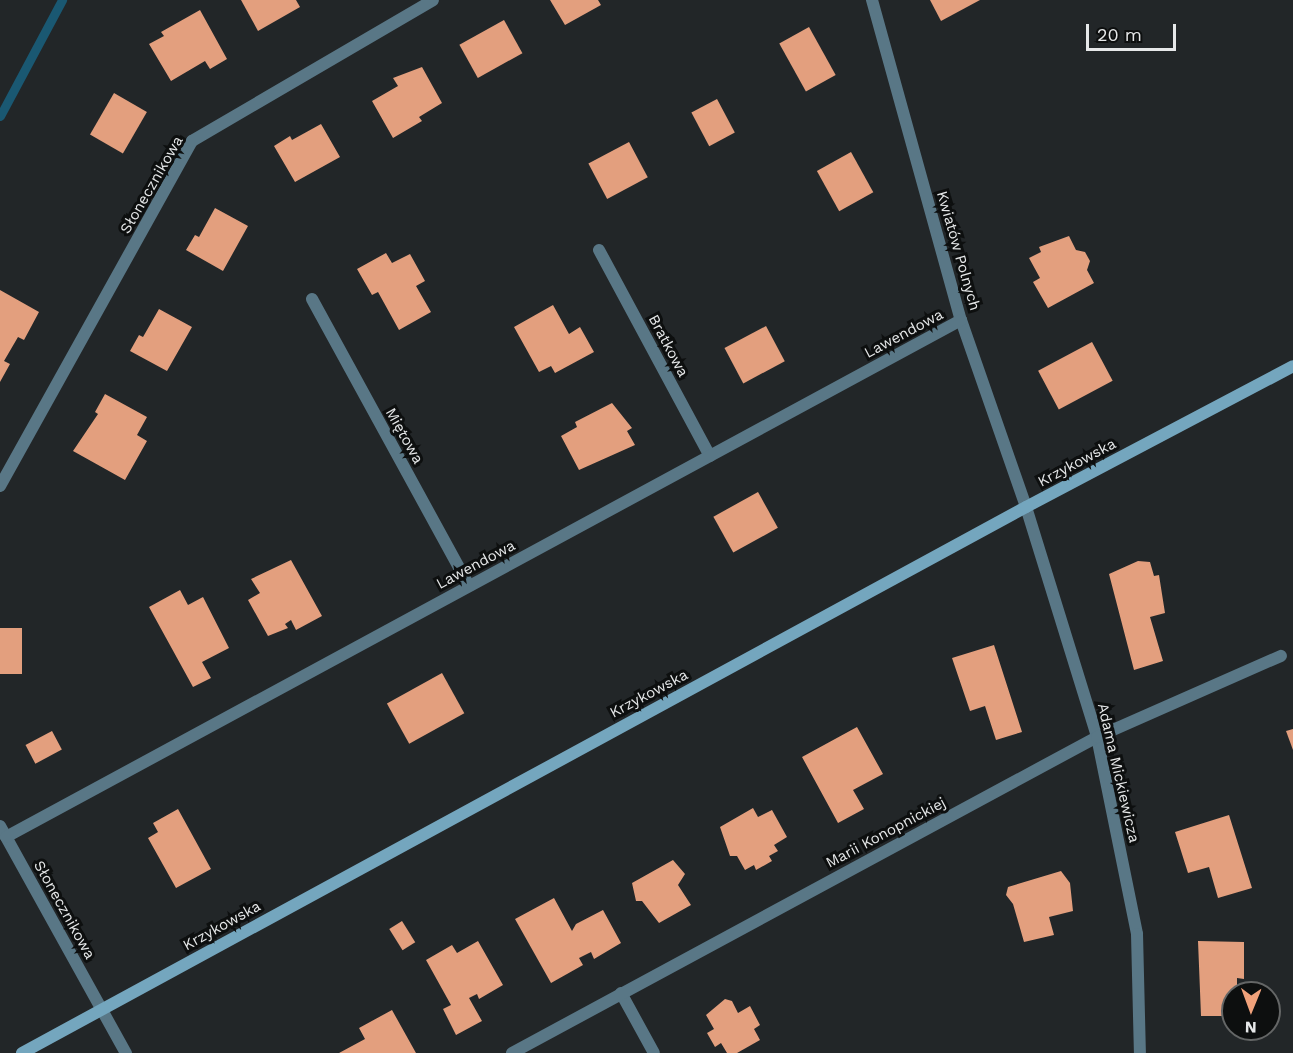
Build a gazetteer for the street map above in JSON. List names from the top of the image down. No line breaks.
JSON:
{"streets":{"street":["Słonecznikowa","Kwiatów Polnych","Lawendowa","Bratkowa","Miętowa","Krzykowska","Adama Mickiewicza","Marii Konopnickiej"]},"crossings":[["Słonecznikowa","Lawendowa"],["Słonecznikowa","Krzykowska"],["Kwiatów Polnych","Lawendowa"],["Kwiatów Polnych","Krzykowska"],["Kwiatów Polnych","Adama Mickiewicza"],["Lawendowa","Bratkowa"],["Lawendowa","Miętowa"],["Krzykowska","Adama Mickiewicza"],["Adama Mickiewicza","Marii Konopnickiej"]],"scale_bar":"20 m","north":"bottom"}
